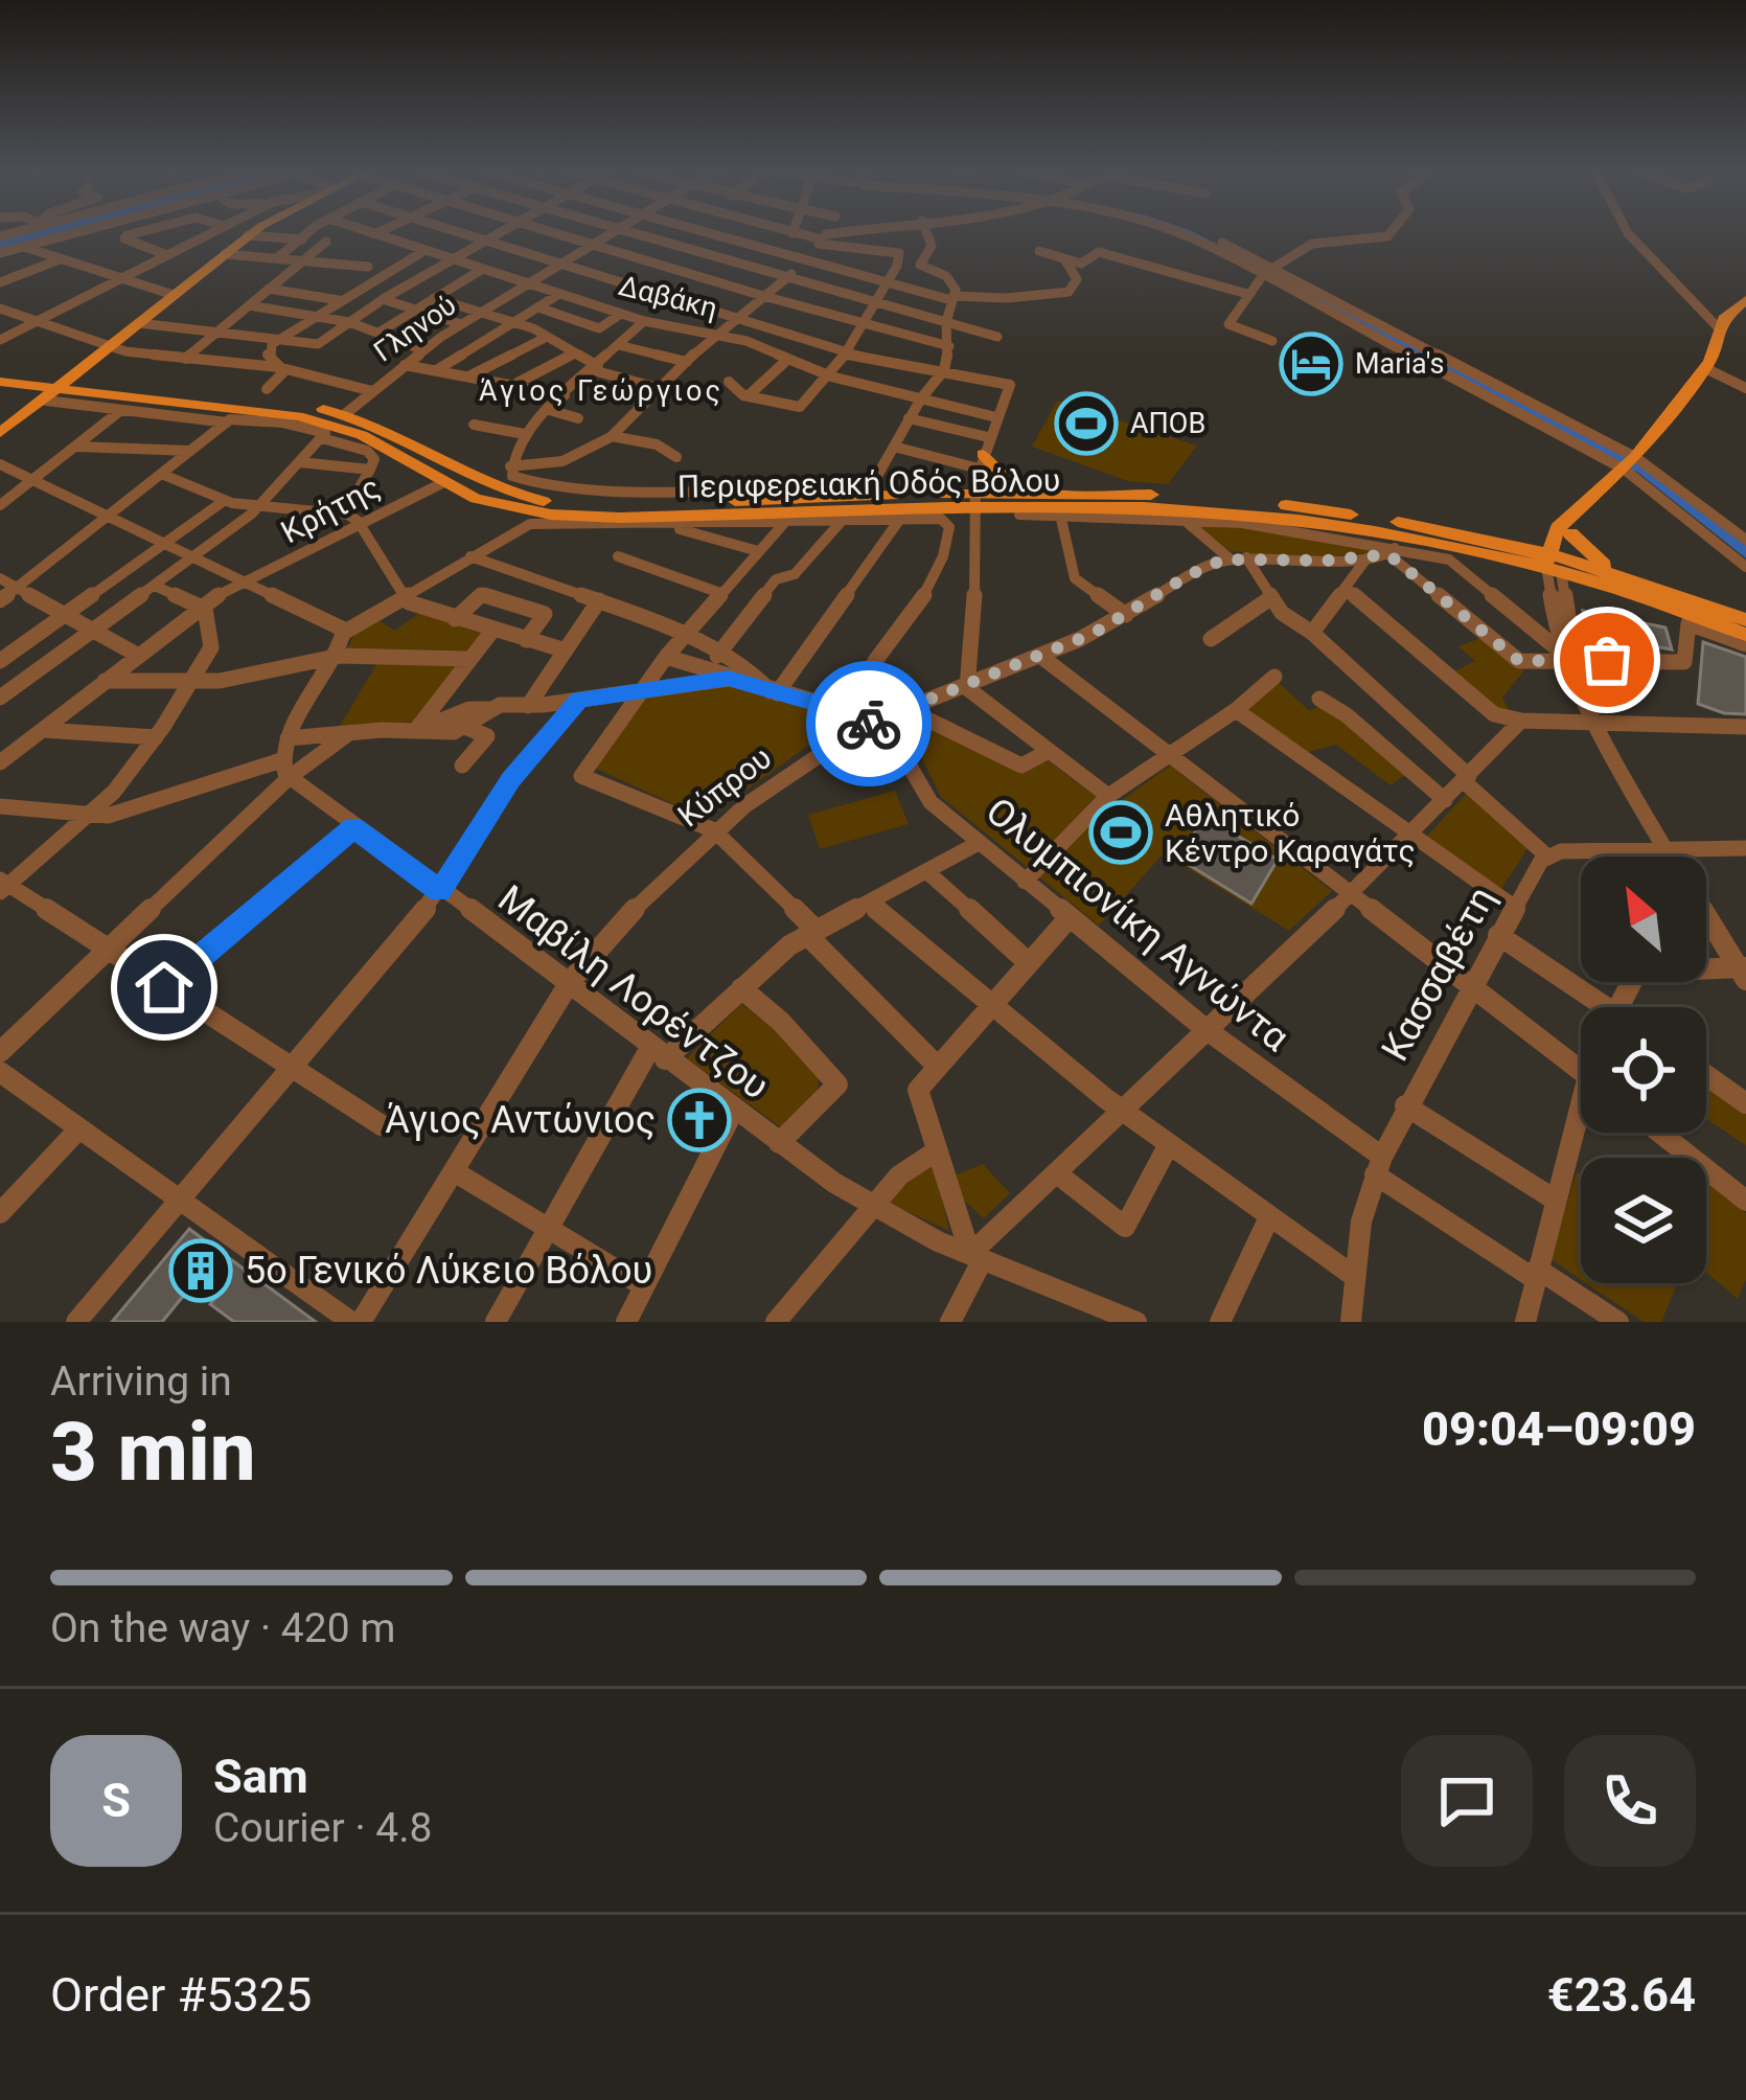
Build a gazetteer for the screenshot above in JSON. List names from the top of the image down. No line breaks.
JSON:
{"streets":{"main road":["Περιφερειακή Οδός Βόλου"],"street":["Δαβάκη","Γληνού","Κρήτης","Κύπρου","Ολυμπιονίκη Αγνώντα","Κασσαβέτη","Μαβίλη Λορέντζου"]},"crossings":[["Δαβάκη","Γληνού"],["Γληνού","Περιφερειακή Οδός Βόλου"],["Περιφερειακή Οδός Βόλου","Κρήτης"],["Κύπρου","Ολυμπιονίκη Αγνώντα"],["Κύπρου","Μαβίλη Λορέντζου"],["Ολυμπιονίκη Αγνώντα","Κασσαβέτη"]],"districts":["Άγιος Γεώργιος"],"places":{"hotel":["Maria's"],"sports":["ΑΠΟΒ","Αθλητικό Κέντρο Καραγάτς"],"church":["Άγιος Αντώνιος"],"building":["5ο Γενικό Λύκειο Βόλου"]},"north":"top left","page":{"heading":["3 min","Arriving in","09:04–09:09"],"panel":["Sam","Courier · 4.8","Order #5325","€23.64"],"bar":"On the way · 420 m","round":"S"}}
